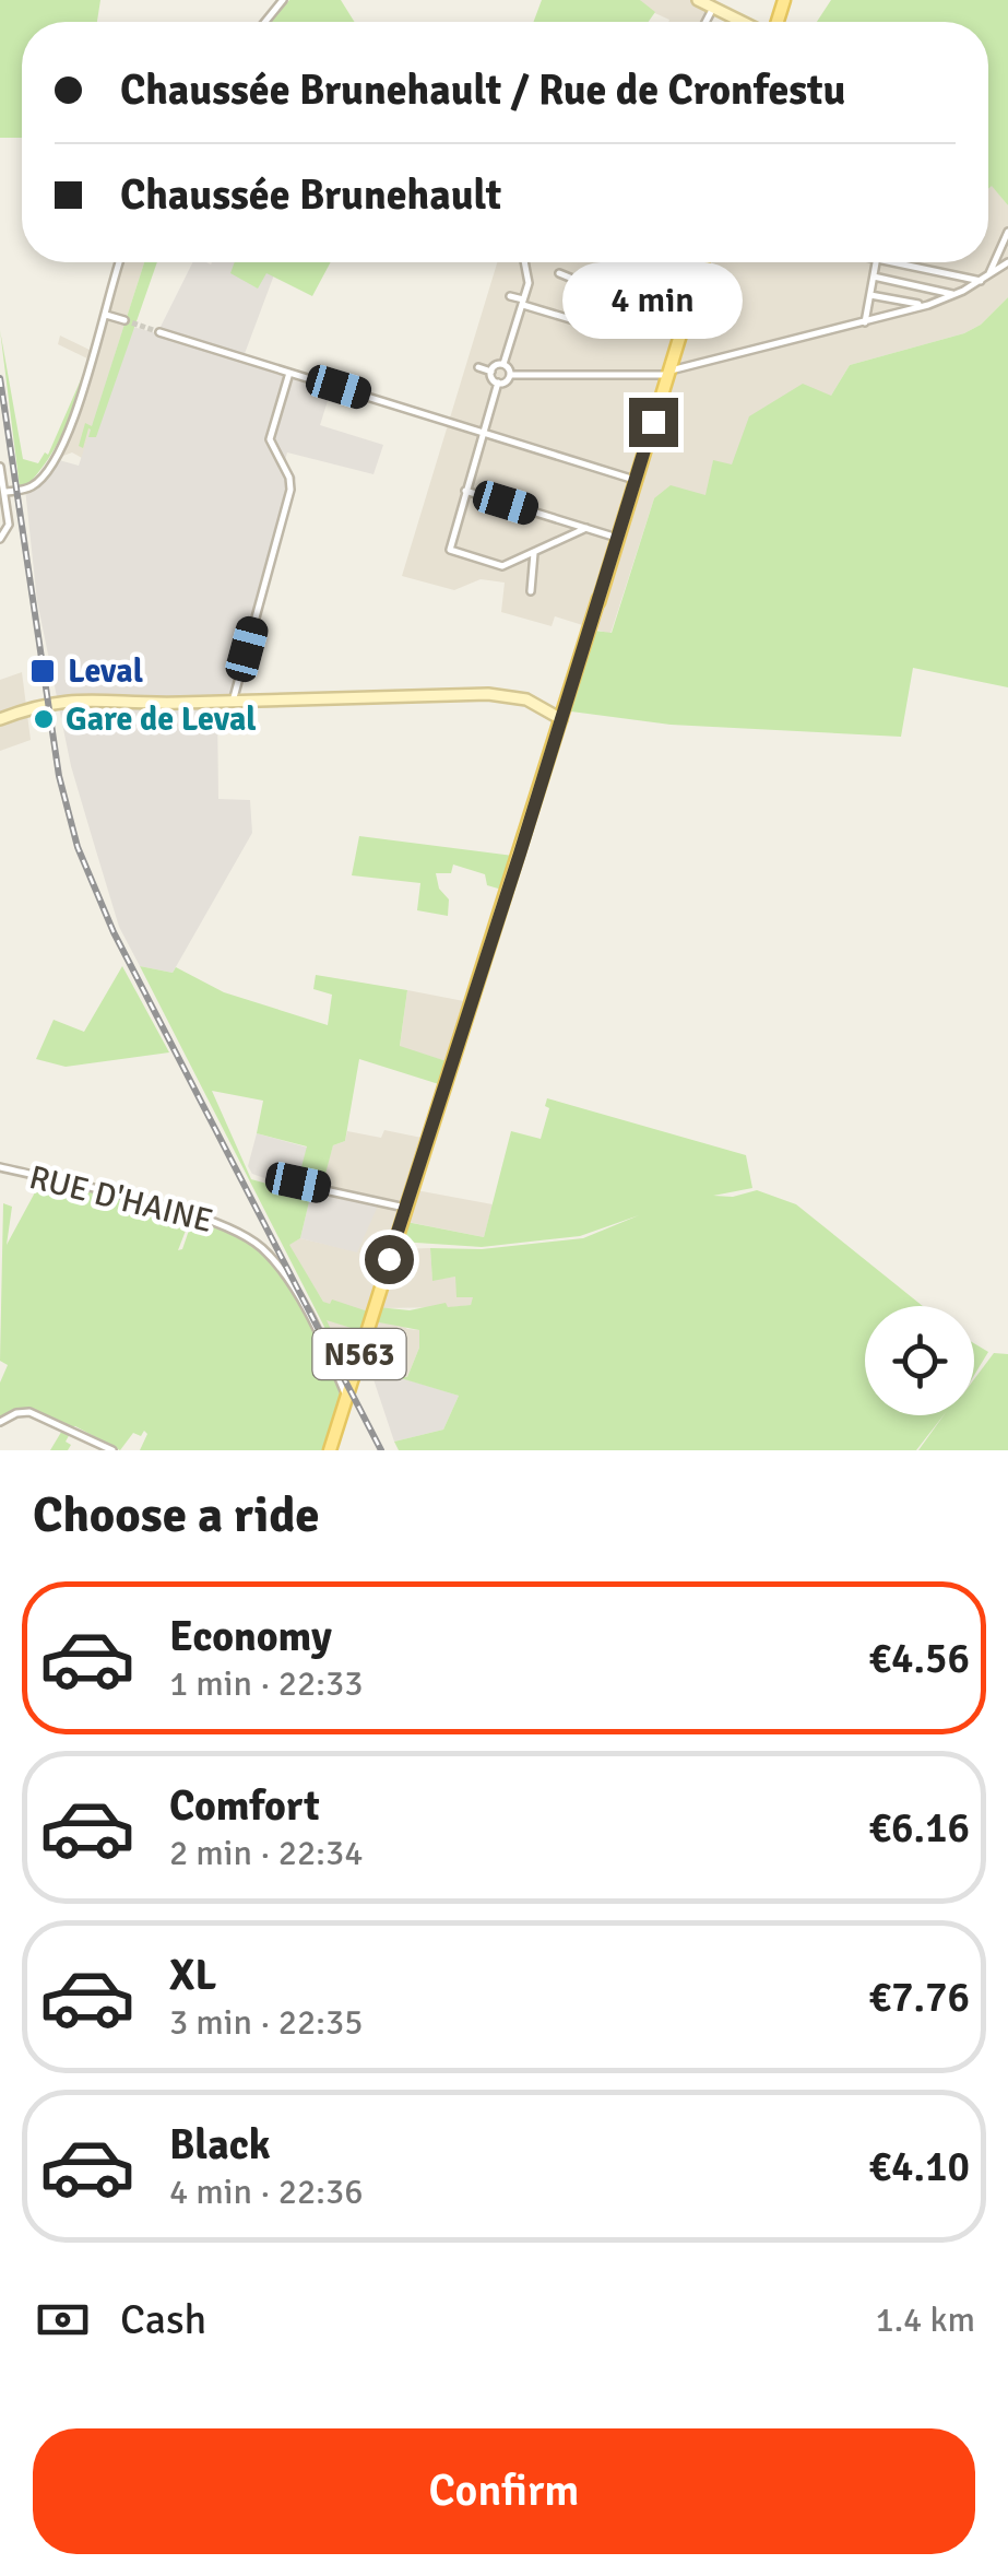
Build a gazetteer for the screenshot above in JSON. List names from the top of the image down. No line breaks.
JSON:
{"streets":{"main road":["N563"],"street":["RUE D'HAINE"]},"crossings":[["RUE D'HAINE","N563"]],"places":{"transit":["Leval"],"other":["Gare de Leval"]},"page":{"banner":["Chaussée Brunehault / Rue de Cronfestu","Chaussée Brunehault"],"bubble":"4 min","heading":"Choose a ride","list":[{"name":"Economy","note":"1 min · 22:33","value":"€4.56"},{"name":"Comfort","note":"2 min · 22:34","value":"€6.16"},{"name":"XL","note":"3 min · 22:35","value":"€7.76"},{"name":"Black","note":"4 min · 22:36","value":"€4.10"}],"pay":["Cash","1.4 km"],"buttons":"Confirm"}}
